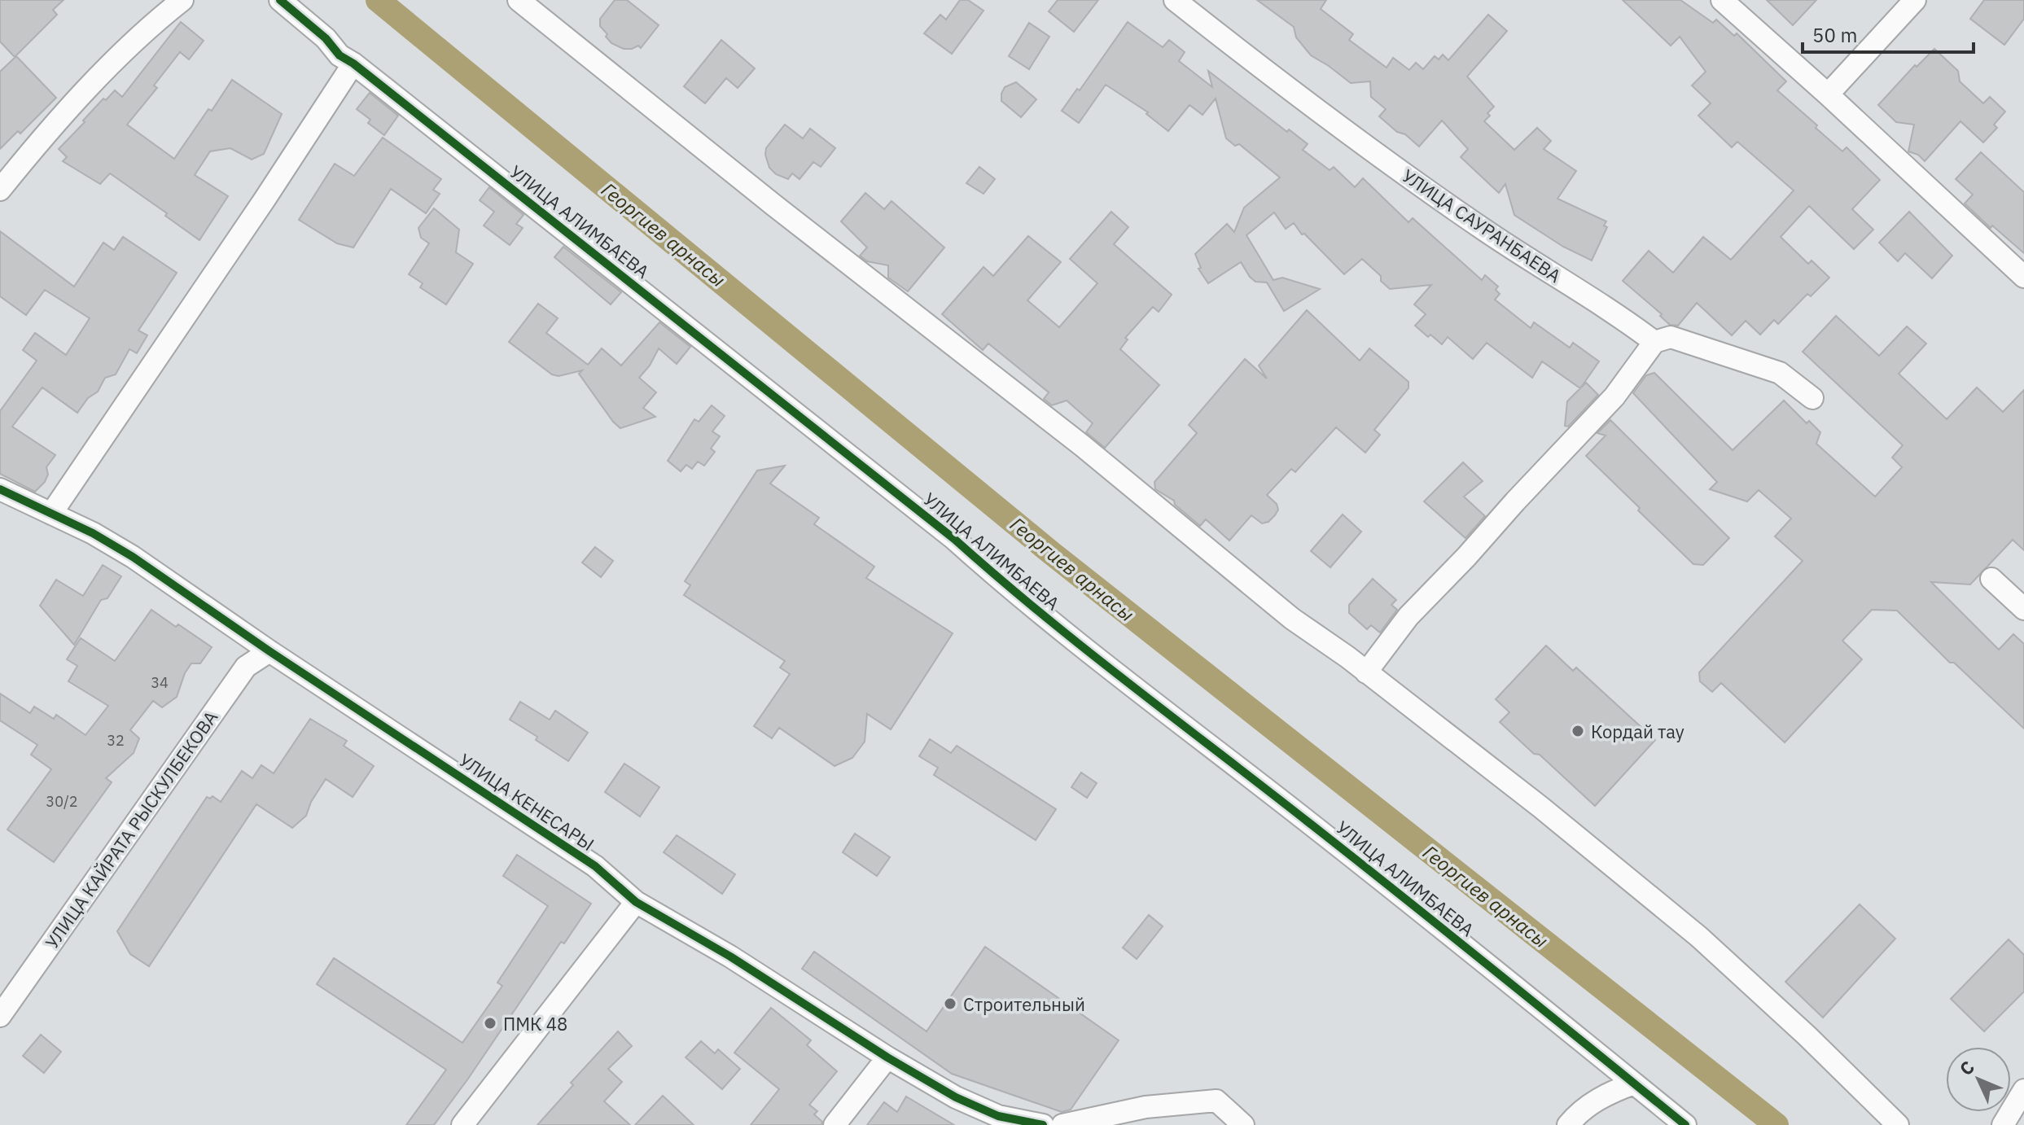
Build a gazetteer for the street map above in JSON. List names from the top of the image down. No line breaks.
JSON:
{"streets":{"street":["УЛИЦА АЛИМБАЕВА","УЛИЦА САУРАНБАЕВА","УЛИЦА КЕНЕСАРЫ","УЛИЦА КАЙРАТА РЫСКУЛБЕКОВА"]},"crossings":[["УЛИЦА КЕНЕСАРЫ","УЛИЦА КАЙРАТА РЫСКУЛБЕКОВА"]],"water":["Георгиев арнасы"],"places":["Кордай тау","Строительный","ПМК 48"],"house_numbers":["34","32","30/2"],"scale_bar":"50 m","north":"top left"}
